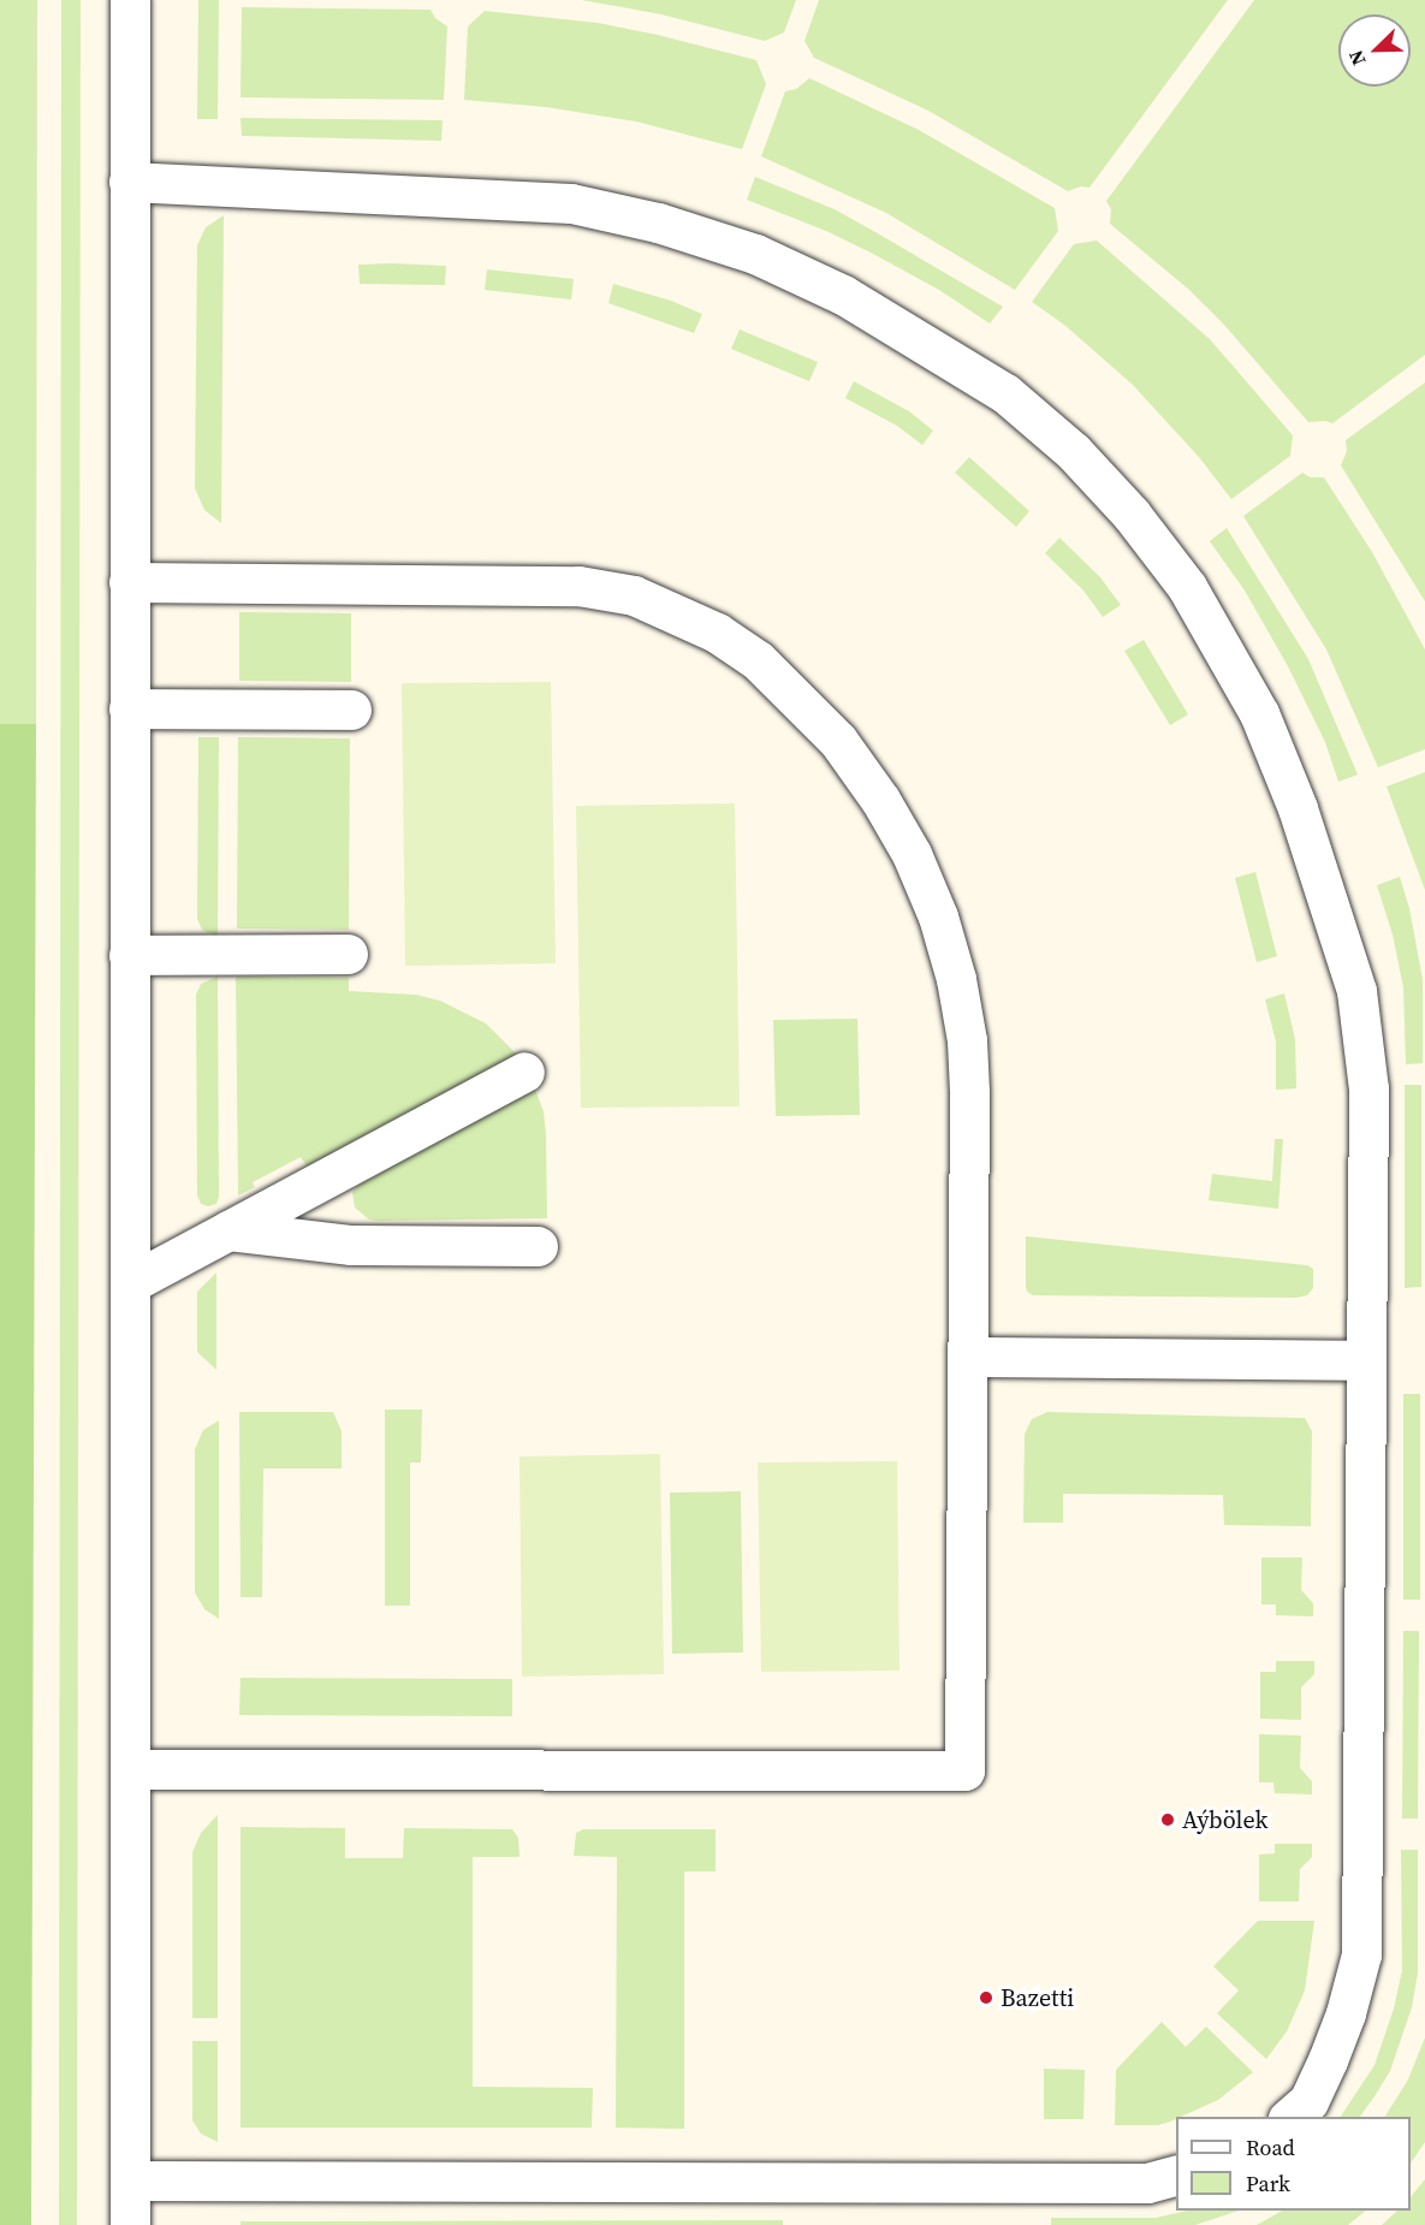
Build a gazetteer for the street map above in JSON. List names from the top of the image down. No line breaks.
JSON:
{"places":["Aýbölek","Bazetti"],"legend":["Road","Park"],"north":"bottom left"}
